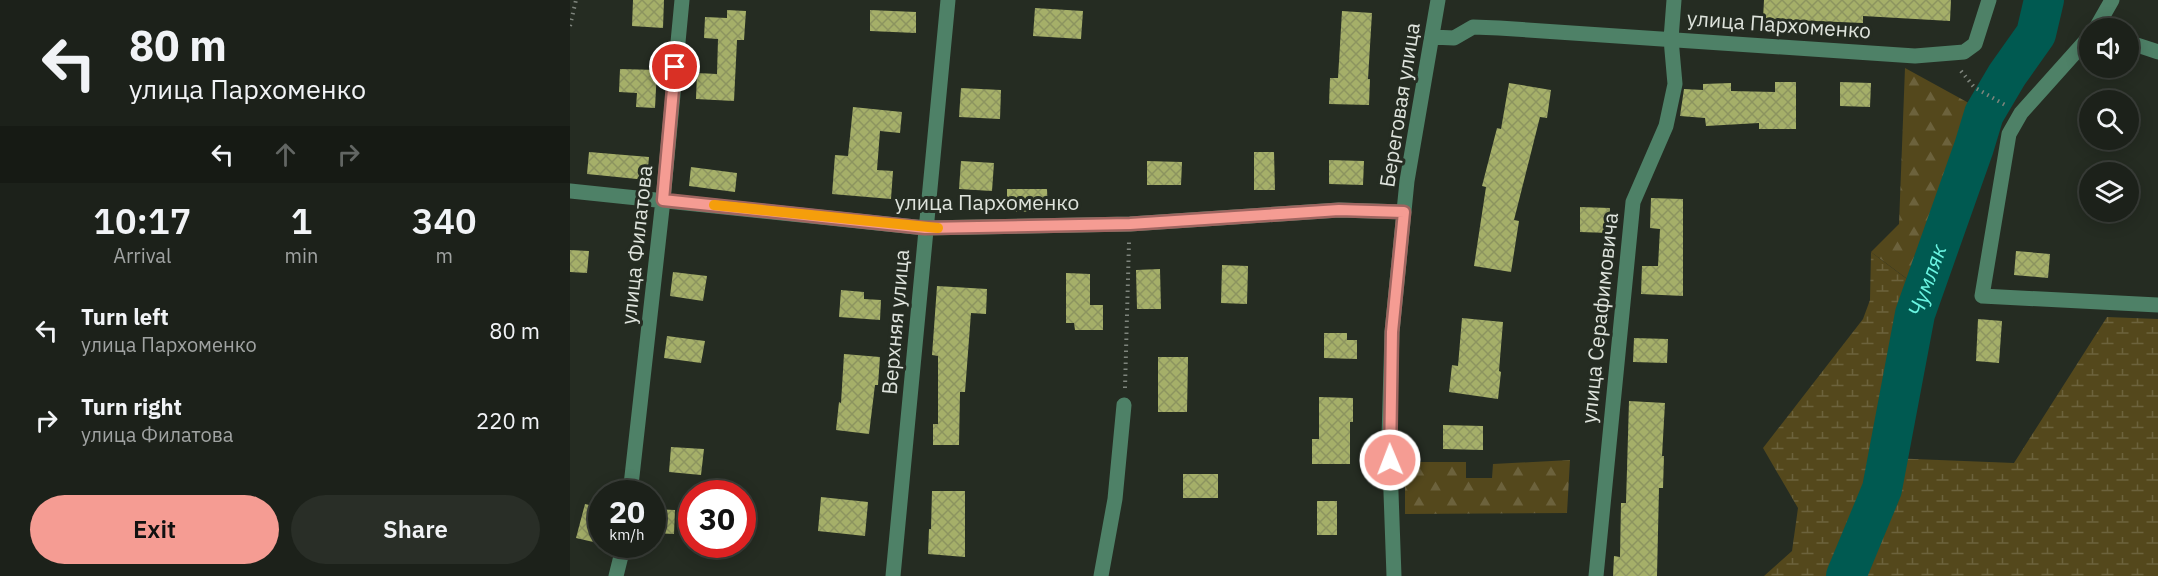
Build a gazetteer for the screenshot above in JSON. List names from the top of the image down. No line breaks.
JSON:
{"streets":{"street":["улица Пархоменко","Береговая улица","улица Филатова","улица Серафимовича","Верхняя улица"]},"crossings":[["улица Пархоменко","Береговая улица"],["улица Пархоменко","улица Филатова"],["улица Пархоменко","улица Серафимовича"],["улица Пархоменко","Верхняя улица"]],"water":["Чумляк"],"page":{"turn":["80 m","улица Пархоменко"],"eta":["10:17","Arrival","1","min","340","m"],"list":[{"name":"Turn left","note":"улица Пархоменко","value":"80 m"},{"name":"Turn right","note":"улица Филатова","value":"220 m"}],"speed":"20 km/h","limit":"30","buttons":["Exit","Share"]}}
